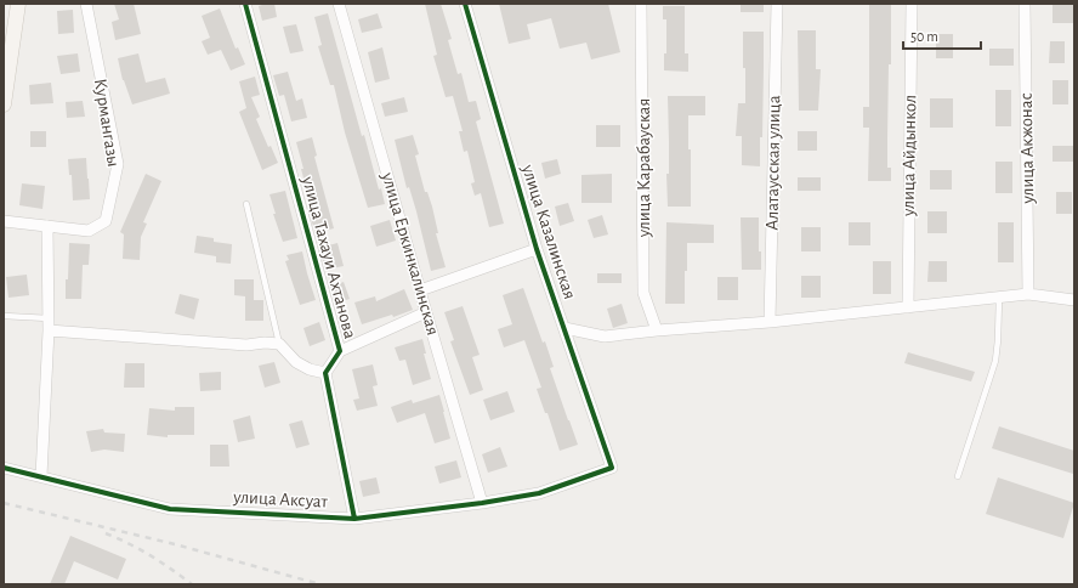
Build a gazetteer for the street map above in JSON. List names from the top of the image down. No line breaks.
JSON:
{"streets":{"street":["Курмангазы","улица Акжонас","улица Айдынкол","Алатаусская улица","улица Карабауская","улица Казалинская","улица Еркинкалинская","улица Тахауи Ахтанова","улица Аксуат"]},"crossings":[["улица Казалинская","улица Аксуат"],["улица Еркинкалинская","улица Аксуат"]],"scale_bar":"50 m"}
